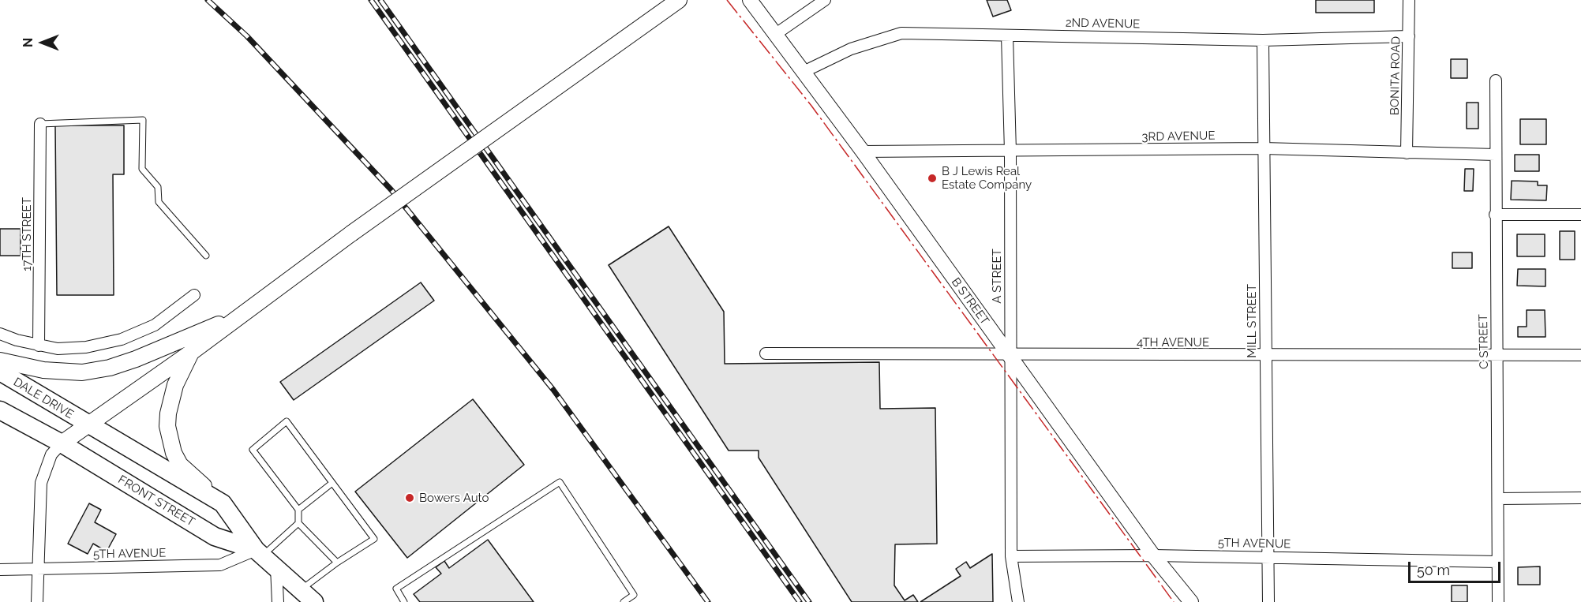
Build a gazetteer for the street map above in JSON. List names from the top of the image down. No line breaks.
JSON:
{"streets":{"main road":["DALE DRIVE","FRONT STREET"],"street":["2ND AVENUE","BONITA ROAD","3RD AVENUE","17TH STREET","A STREET","B STREET","MILL STREET","C STREET","4TH AVENUE","5TH AVENUE"]},"crossings":[["2ND AVENUE","BONITA ROAD"],["2ND AVENUE","A STREET"],["2ND AVENUE","B STREET"],["2ND AVENUE","MILL STREET"],["BONITA ROAD","3RD AVENUE"],["3RD AVENUE","A STREET"],["3RD AVENUE","B STREET"],["3RD AVENUE","MILL STREET"],["3RD AVENUE","C STREET"],["A STREET","B STREET"],["A STREET","4TH AVENUE"],["A STREET","5TH AVENUE"],["B STREET","4TH AVENUE"],["B STREET","5TH AVENUE"],["MILL STREET","4TH AVENUE"],["MILL STREET","5TH AVENUE"],["C STREET","4TH AVENUE"],["C STREET","5TH AVENUE"],["DALE DRIVE","FRONT STREET"],["FRONT STREET","5TH AVENUE"]],"places":["B J Lewis Real Estate Company","Bowers Auto"],"scale_bar":"50 m","north":"left"}
